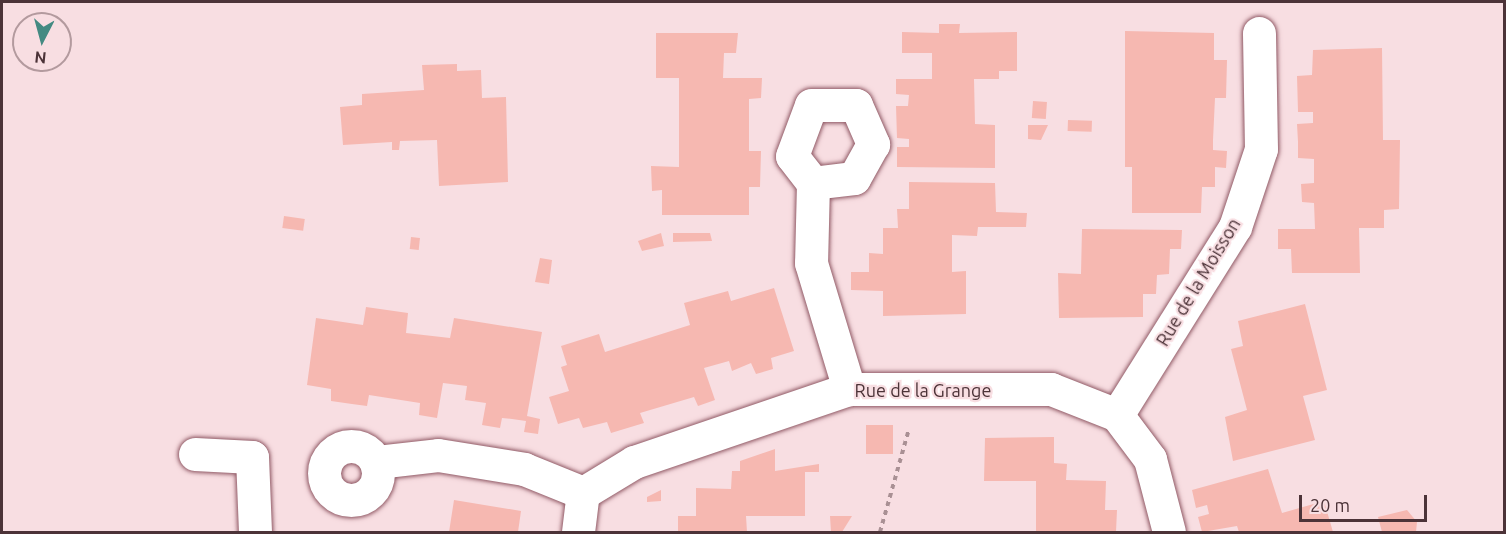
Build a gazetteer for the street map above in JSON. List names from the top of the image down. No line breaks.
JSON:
{"streets":{"street":["Rue de la Moisson","Rue de la Grange"]},"crossings":[["Rue de la Moisson","Rue de la Grange"]],"scale_bar":"20 m","north":"bottom"}
